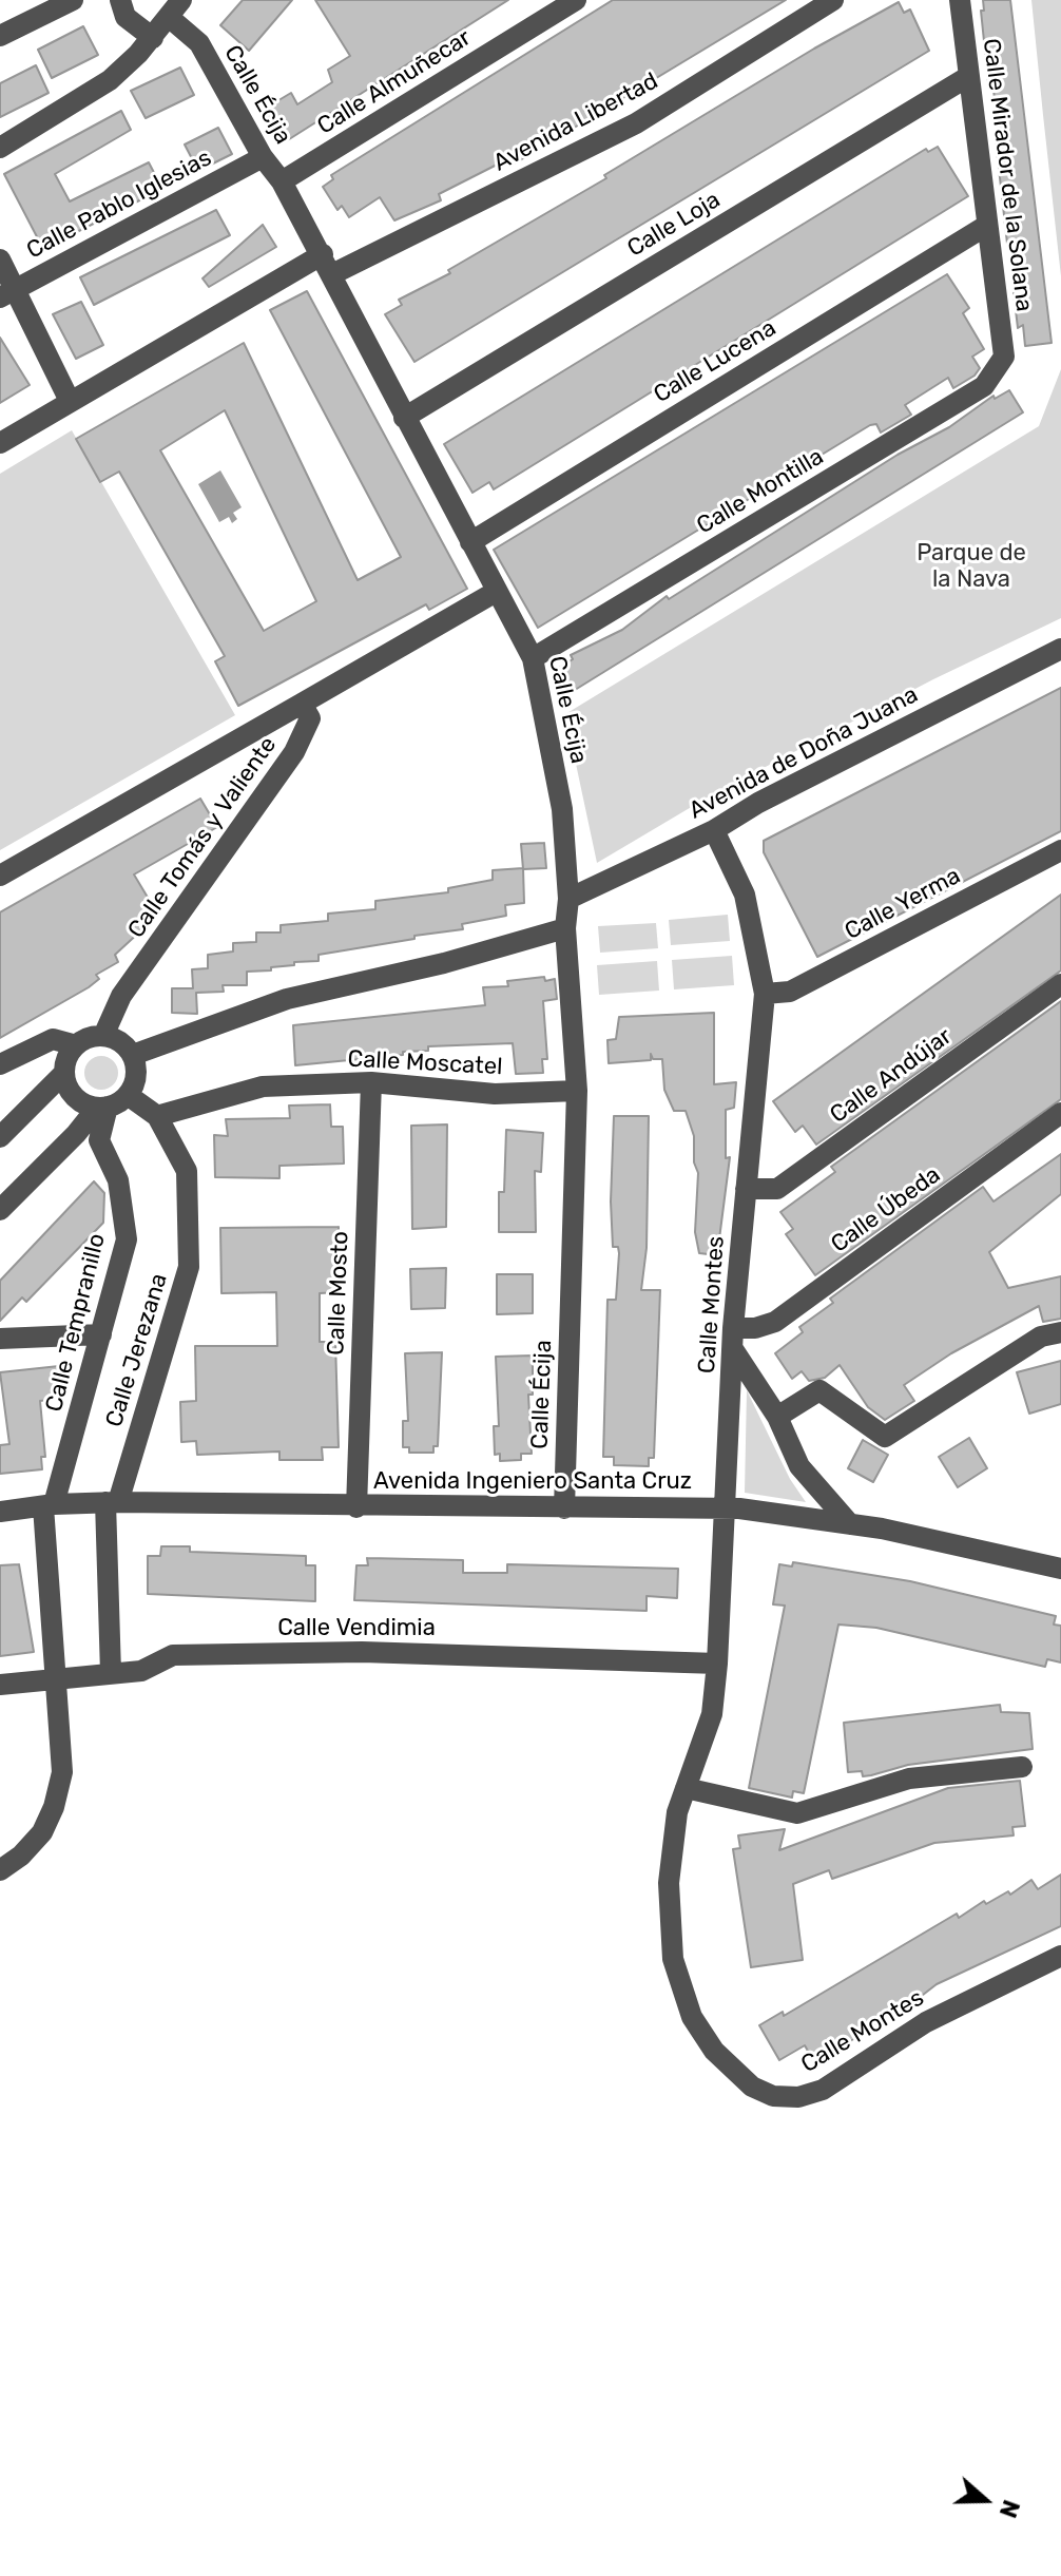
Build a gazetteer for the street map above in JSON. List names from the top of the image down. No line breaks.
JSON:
{"streets":{"street":["Calle Almuñecar","Calle Écija","Avenida Libertad","Calle Mirador de la Solana","Calle Pablo Iglesias","Calle Loja","Calle Lucena","Calle Montilla","Avenida de Doña Juana","Calle Tomás y Valiente","Calle Yerma","Calle Moscatel","Calle Andújar","Calle Úbeda","Calle Mosto","Calle Montes","Calle Tempranillo","Calle Jerezana","Avenida Ingeniero Santa Cruz","Calle Vendimia"]},"crossings":[["Calle Almuñecar","Calle Écija"],["Calle Écija","Avenida Libertad"],["Calle Écija","Calle Pablo Iglesias"],["Calle Écija","Calle Loja"],["Calle Écija","Calle Lucena"],["Calle Écija","Calle Montilla"],["Calle Écija","Avenida de Doña Juana"],["Calle Écija","Calle Moscatel"],["Calle Écija","Avenida Ingeniero Santa Cruz"],["Calle Mirador de la Solana","Calle Loja"],["Calle Mirador de la Solana","Calle Lucena"],["Calle Mirador de la Solana","Calle Montilla"],["Avenida de Doña Juana","Calle Montes"],["Calle Tomás y Valiente","Calle Tempranillo"],["Calle Yerma","Calle Montes"],["Calle Moscatel","Calle Mosto"],["Calle Moscatel","Calle Jerezana"],["Calle Andújar","Calle Montes"],["Calle Úbeda","Calle Montes"],["Calle Mosto","Avenida Ingeniero Santa Cruz"],["Calle Montes","Avenida Ingeniero Santa Cruz"],["Calle Montes","Calle Vendimia"],["Calle Tempranillo","Avenida Ingeniero Santa Cruz"],["Calle Tempranillo","Calle Vendimia"],["Calle Jerezana","Avenida Ingeniero Santa Cruz"],["Calle Jerezana","Calle Vendimia"]],"parks":["Parque de la Nava"],"north":"right"}
